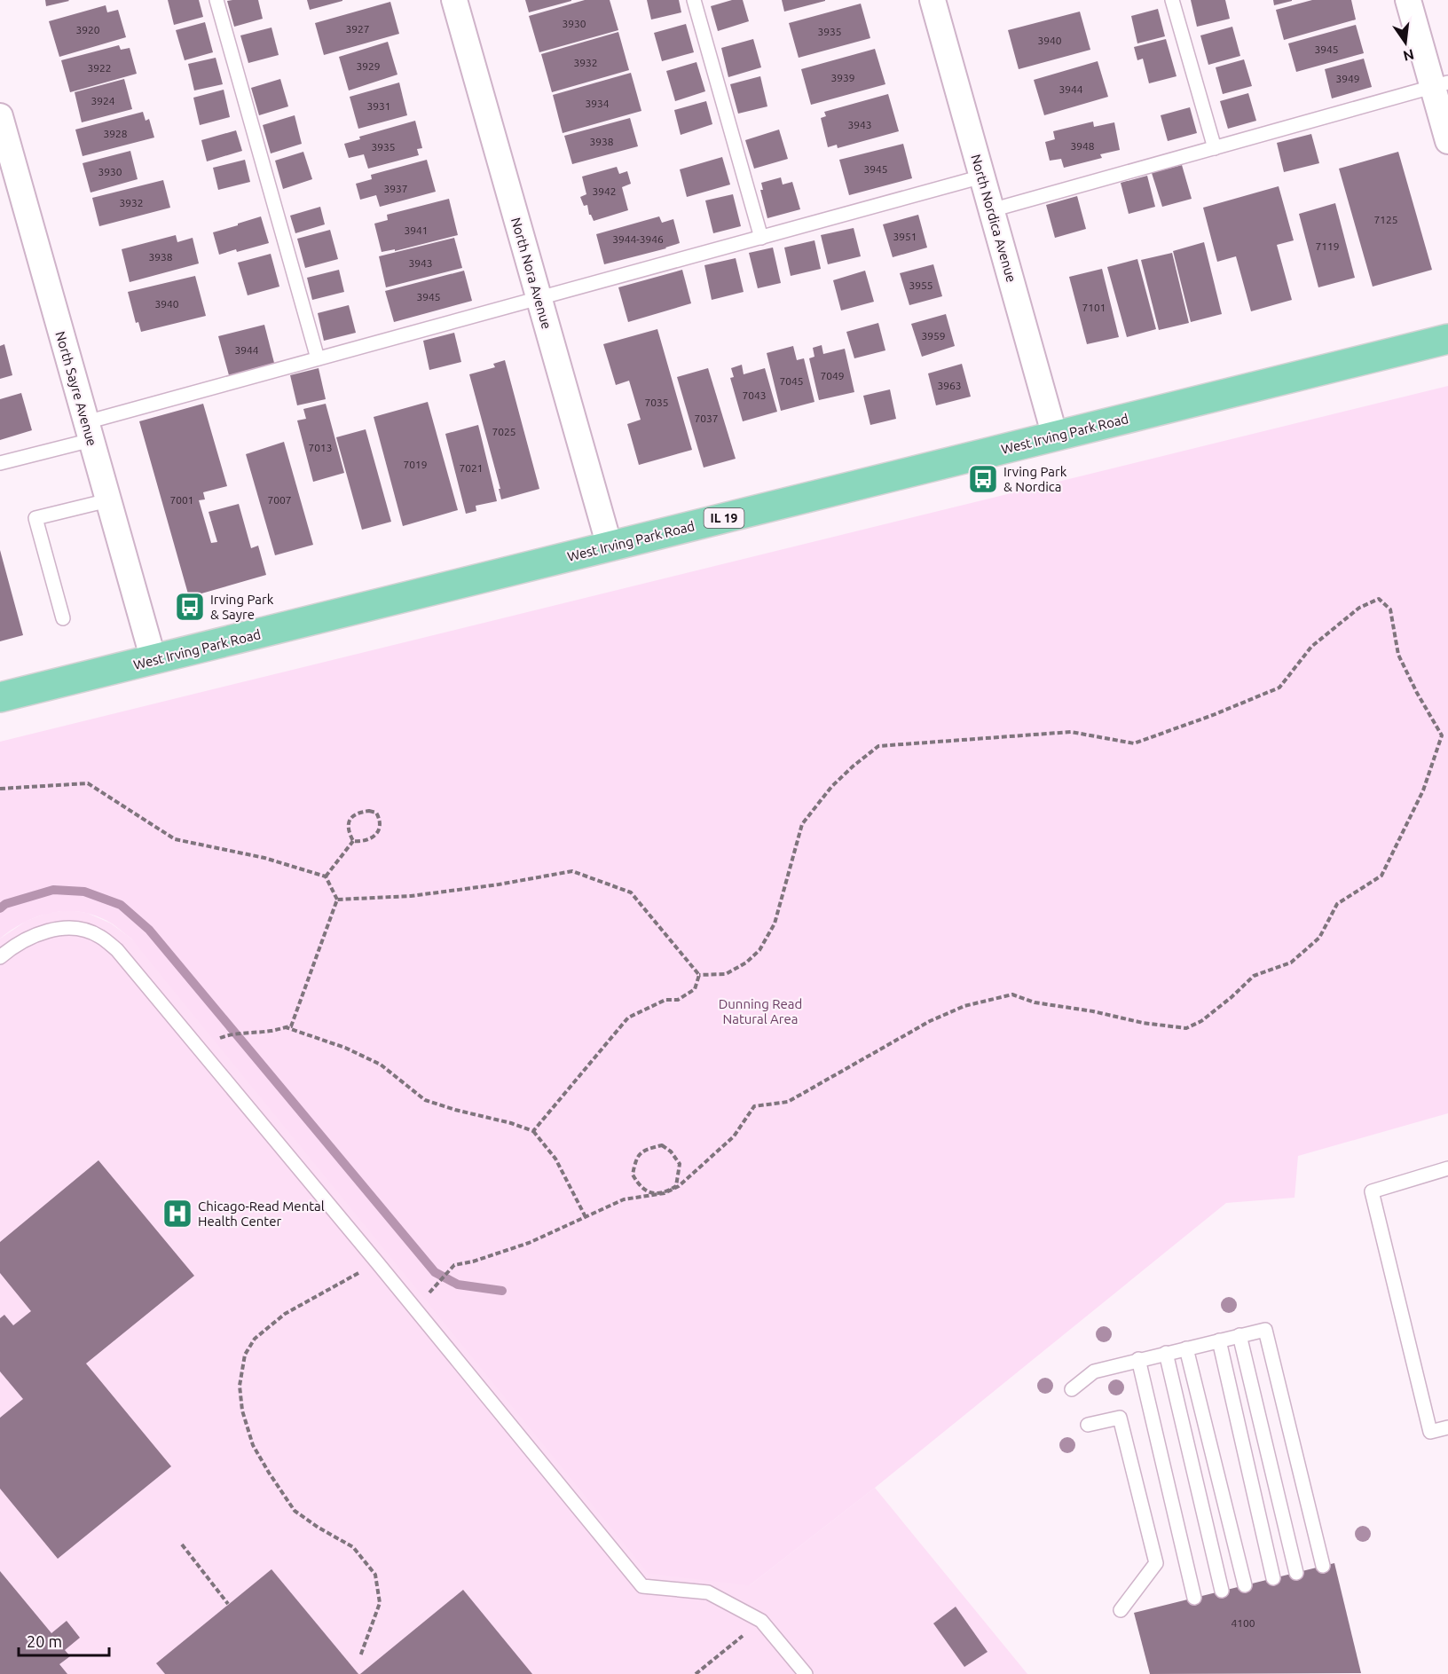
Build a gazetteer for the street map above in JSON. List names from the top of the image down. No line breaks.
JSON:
{"streets":{"main road":["West Irving Park Road","IL 19"],"street":["North Nordica Avenue","North Nora Avenue","North Sayre Avenue"]},"crossings":[["North Nordica Avenue","West Irving Park Road"],["North Nora Avenue","West Irving Park Road"],["North Sayre Avenue","West Irving Park Road"]],"parks":["Dunning Read Natural Area"],"places":{"bus stop":["Irving Park & Nordica","Irving Park & Sayre"],"hospital":["Chicago-Read Mental Health Center"]},"house_numbers":["3930","3927","3920","3935","3940","3945","3932","3929","3922","3939","3949","3944","3924","3934","3931","3943","3928","3938","3948","3935","3945","3930","3937","3942","3932","7125","3941","3951","3944-3946","7119","3938","3943","3955","3945","3940","7101","3959","3944","7049","7045","3963","7043","7035","7037","7025","7013","7019","7021","7001","7007","4100"],"scale_bar":"20 m","north":"bottom"}
